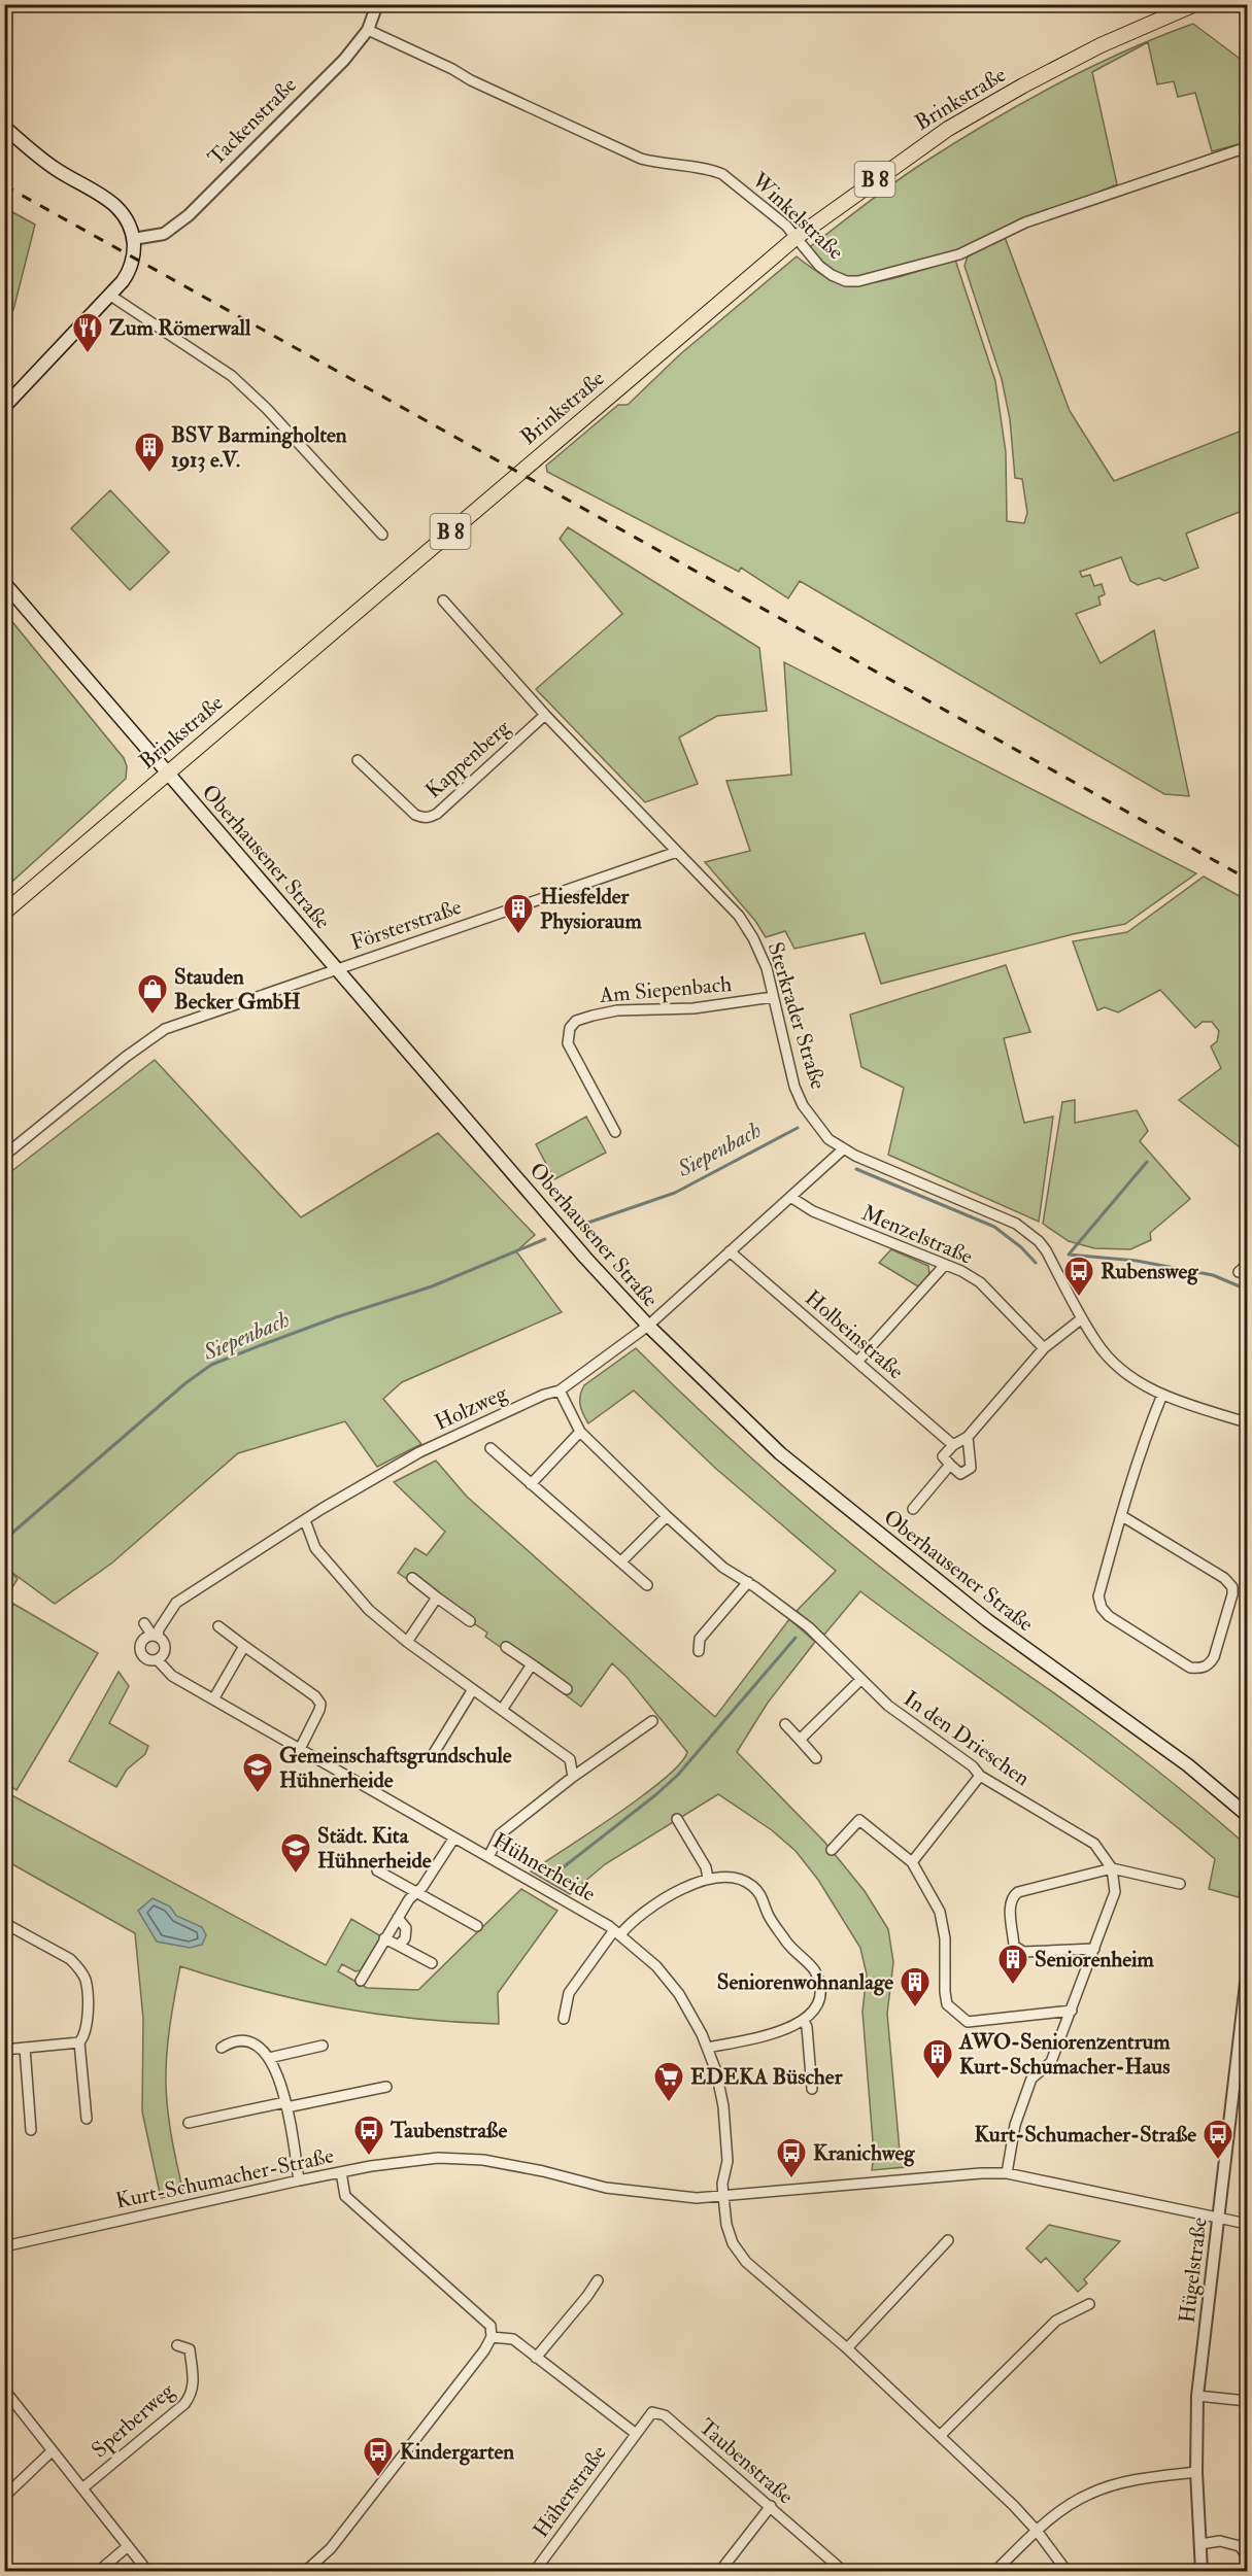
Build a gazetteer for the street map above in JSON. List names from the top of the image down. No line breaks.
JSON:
{"streets":{"main road":["Brinkstraße","B 8","Oberhausener Straße"],"street":["Tackenstraße","Winkelstraße","Kappenberg","Försterstraße","Am Siepenbach","Sterkrader Straße","Menzelstraße","Holbeinstraße","Holzweg","In den Drieschen","Hühnerheide","Kurt-Schumacher-Straße","Hügelstraße","Sperberweg","Taubenstraße","Häherstraße"]},"crossings":[["Brinkstraße","Winkelstraße"],["Brinkstraße","Oberhausener Straße"],["Tackenstraße","Winkelstraße"],["Kappenberg","Sterkrader Straße"],["Oberhausener Straße","Försterstraße"],["Oberhausener Straße","Holzweg"],["Försterstraße","Sterkrader Straße"],["Am Siepenbach","Sterkrader Straße"],["Sterkrader Straße","Holzweg"],["Menzelstraße","Holzweg"],["Holbeinstraße","Holzweg"],["Holzweg","In den Drieschen"],["Holzweg","Hühnerheide"],["Hühnerheide","Kurt-Schumacher-Straße"],["Kurt-Schumacher-Straße","Hügelstraße"],["Taubenstraße","Häherstraße"]],"water":["Siepenbach"],"places":{"restaurant":["Zum Römerwall"],"building":["BSV Barmingholten 1913 e.V.","Hiesfelder Physioraum","Seniorenheim","Seniorenwohnanlage","AWO-Seniorenzentrum Kurt-Schumacher-Haus"],"shop":["Stauden Becker GmbH"],"bus stop":["Rubensweg","Taubenstraße","Kurt-Schumacher-Straße","Kranichweg","Kindergarten"],"school or university":["Gemeinschaftsgrundschule Hühnerheide","Städt. Kita Hühnerheide"],"supermarket":["EDEKA Büscher"]}}
